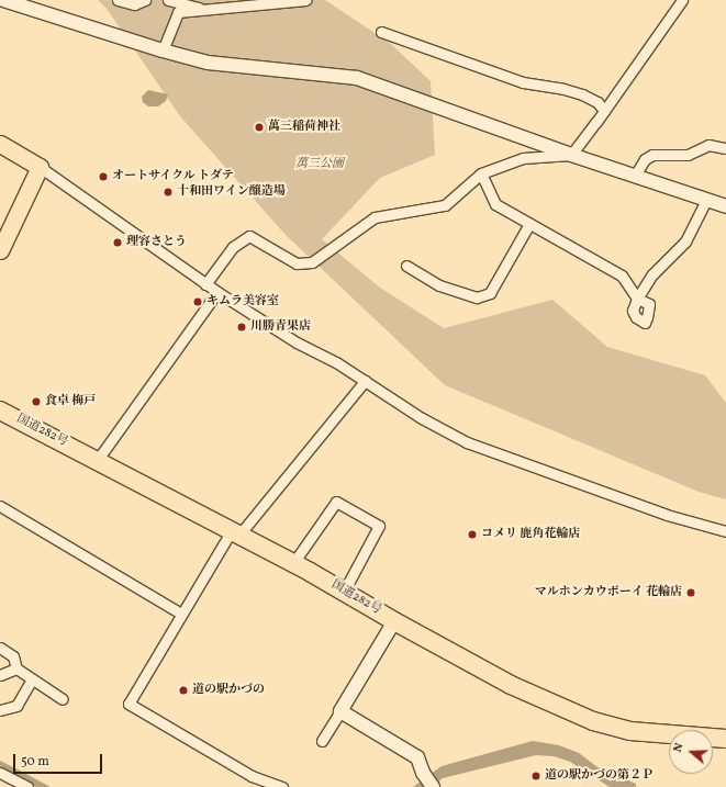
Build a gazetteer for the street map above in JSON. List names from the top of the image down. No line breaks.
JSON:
{"streets":{"highway":["国道282号"]},"parks":["萬三公園"],"places":["萬三稲荷神社","オートサイクル トダテ","十和田ワイン醸造場","理容さとう","キムラ美容室","川勝青果店","食卓 梅戸","コメリ 鹿角花輪店","マルホンカウボーイ 花輪店","道の駅かづの","道の駅かづの第２Ｐ"],"scale_bar":"50 m","north":"left"}
